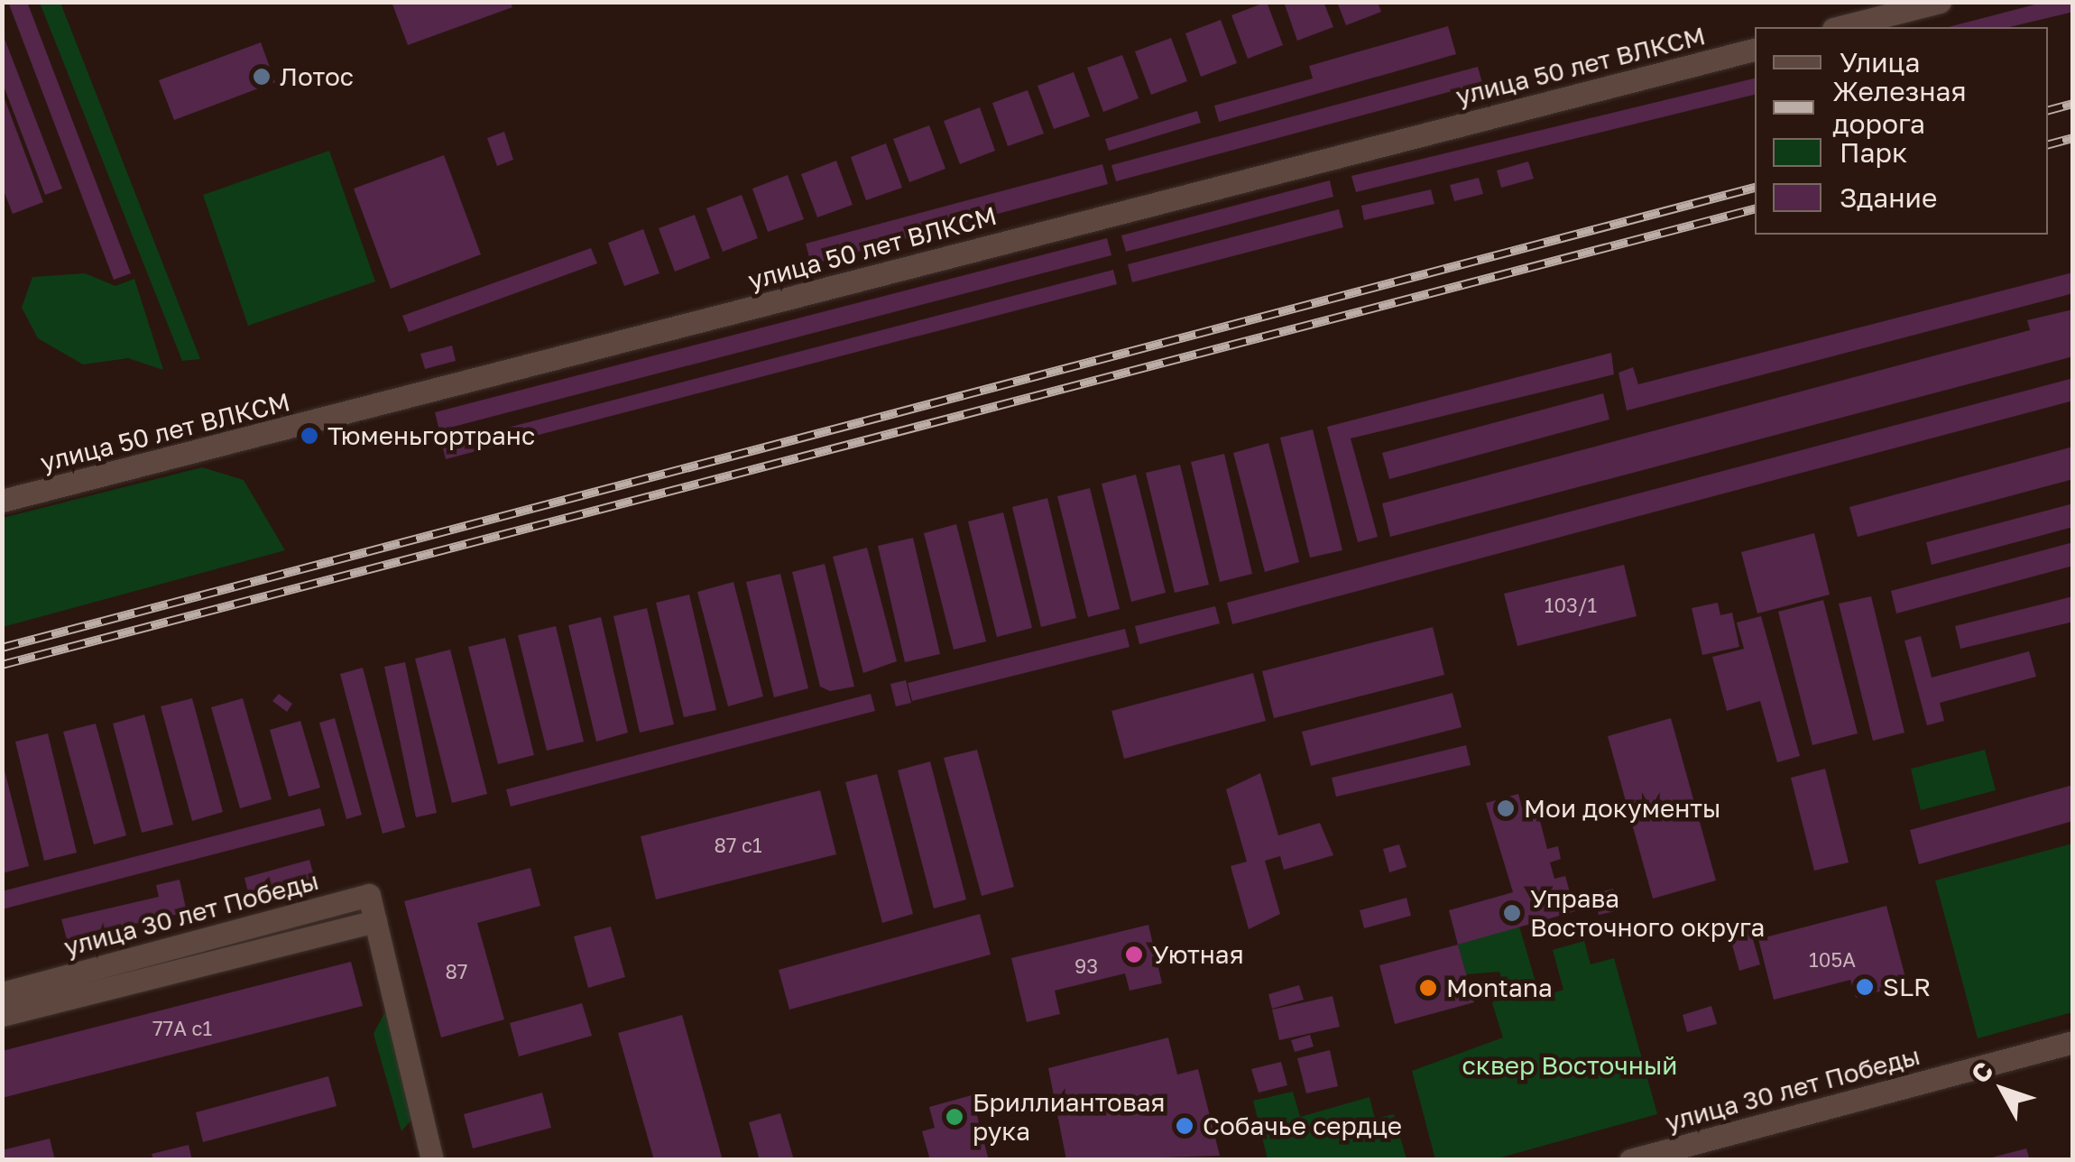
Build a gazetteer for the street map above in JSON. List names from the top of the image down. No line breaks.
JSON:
{"streets":{"street":["улица 50 лет ВЛКСМ","улица 30 лет Победы"]},"parks":["сквер Восточный"],"places":["Лотос","Тюменьгортранс","Мои документы","Управа Восточного округа","Уютная","SLR","Montana","Бриллиантовая рука","Собачье сердце"],"house_numbers":["103/1","87 с1","105А","93","87","77А с1"],"legend":["Улица","Железная дорога","Парк","Здание"],"north":"top left"}
